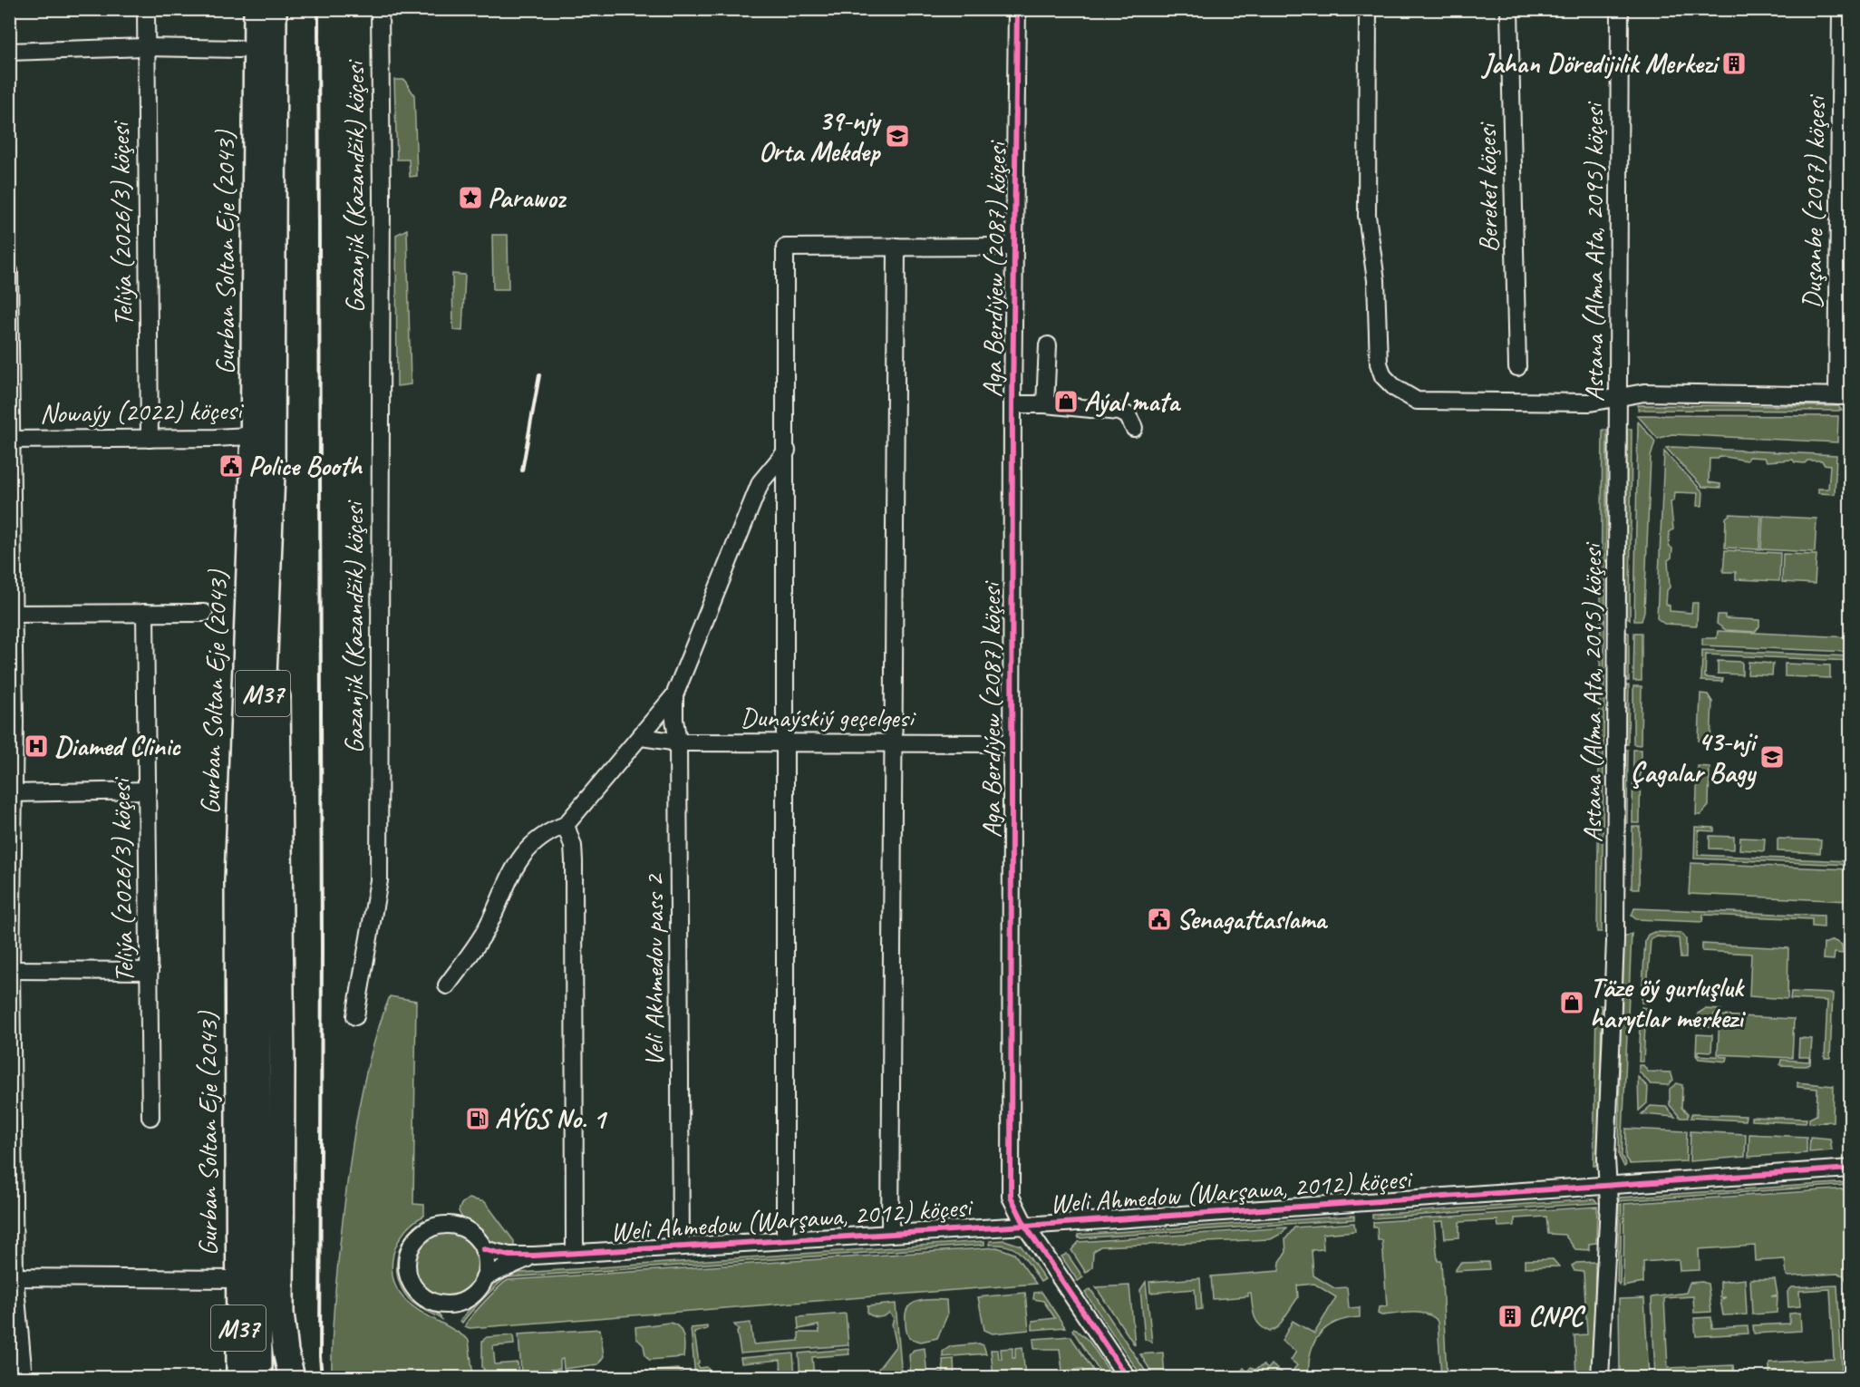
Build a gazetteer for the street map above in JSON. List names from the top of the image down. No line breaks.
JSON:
{"streets":{"highway":["Gurban Soltan Eje (2043)","M37"],"street":["Gazanjik (Kazandžik) köçesi","Bereket köçesi","Duşanbe (2097) köçesi","Teliýa (2026/3) köçesi","Astana (Alma Ata, 2095) köçesi","Aga Berdiýew (2087) köçesi","Nowaýy (2022) köçesi","Dunaýskiý geçelgesi","Veli Akhmedov pass 2","Weli Ahmedow (Warşawa, 2012) köçesi"]},"crossings":[["Teliýa (2026/3) köçesi","Nowaýy (2022) köçesi"],["Gurban Soltan Eje (2043)","Nowaýy (2022) köçesi"],["Astana (Alma Ata, 2095) köçesi","Weli Ahmedow (Warşawa, 2012) köçesi"],["Aga Berdiýew (2087) köçesi","Dunaýskiý geçelgesi"],["Aga Berdiýew (2087) köçesi","Weli Ahmedow (Warşawa, 2012) köçesi"],["Dunaýskiý geçelgesi","Veli Akhmedov pass 2"],["Veli Akhmedov pass 2","Weli Ahmedow (Warşawa, 2012) köçesi"]],"places":{"building":["Jahan Döredijilik Merkezi","CNPC"],"school or university":["39-njy Orta Mekdep","43-nji Çagalar Bagy"],"place":["Parawoz"],"shop":["Aýal mata","Täze öý gurluşluk harytlar merkezi"],"public building":["Police Booth","Senagattaslama"],"hospital":["Diamed Clinic"],"fuel station":["AÝGS No. 1"]}}
